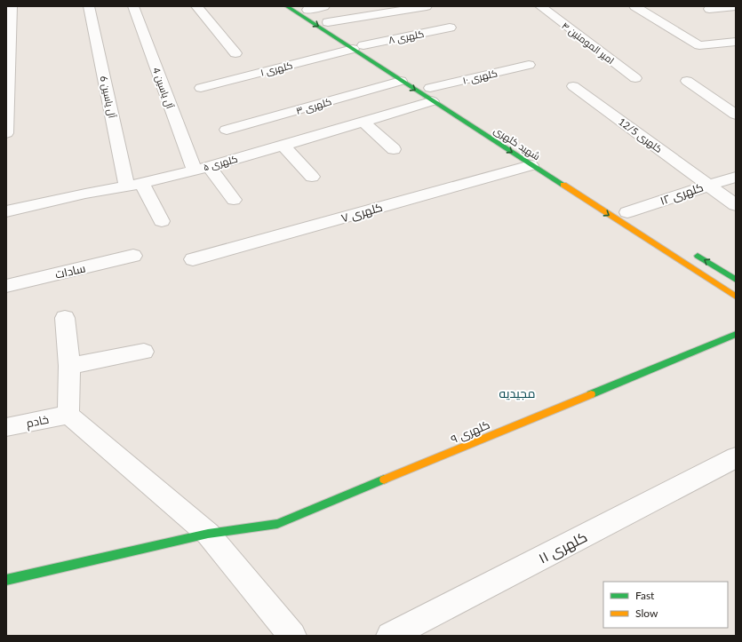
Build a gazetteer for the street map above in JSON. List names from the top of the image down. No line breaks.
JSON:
{"streets":{"main road":["شهید کلهری","کلهری ۹"],"street":["کلهری ۸","امیر المومنین ۴","کلهری ۱","کلهری ۱۰","آل یاسین 4","آل یاسین 6","کلهری ۳","کلهری 12/5","کلهری ۵","کلهری ۱۲","کلهری ۷","سادات","خادم","کلهری ۱۱"]},"crossings":[["کلهری ۸","کلهری ۱"],["کلهری ۸","شهید کلهری"],["کلهری ۱","شهید کلهری"],["کلهری ۱۰","شهید کلهری"],["کلهری ۱۰","کلهری ۵"],["آل یاسین 4","کلهری ۵"],["آل یاسین 6","کلهری ۵"],["کلهری ۳","شهید کلهری"],["کلهری 12/5","کلهری ۱۲"],["شهید کلهری","کلهری ۵"],["شهید کلهری","کلهری ۷"]],"one_way":["شهید کلهری"],"districts":["مجیدیه"],"legend":["Fast","Slow"]}
